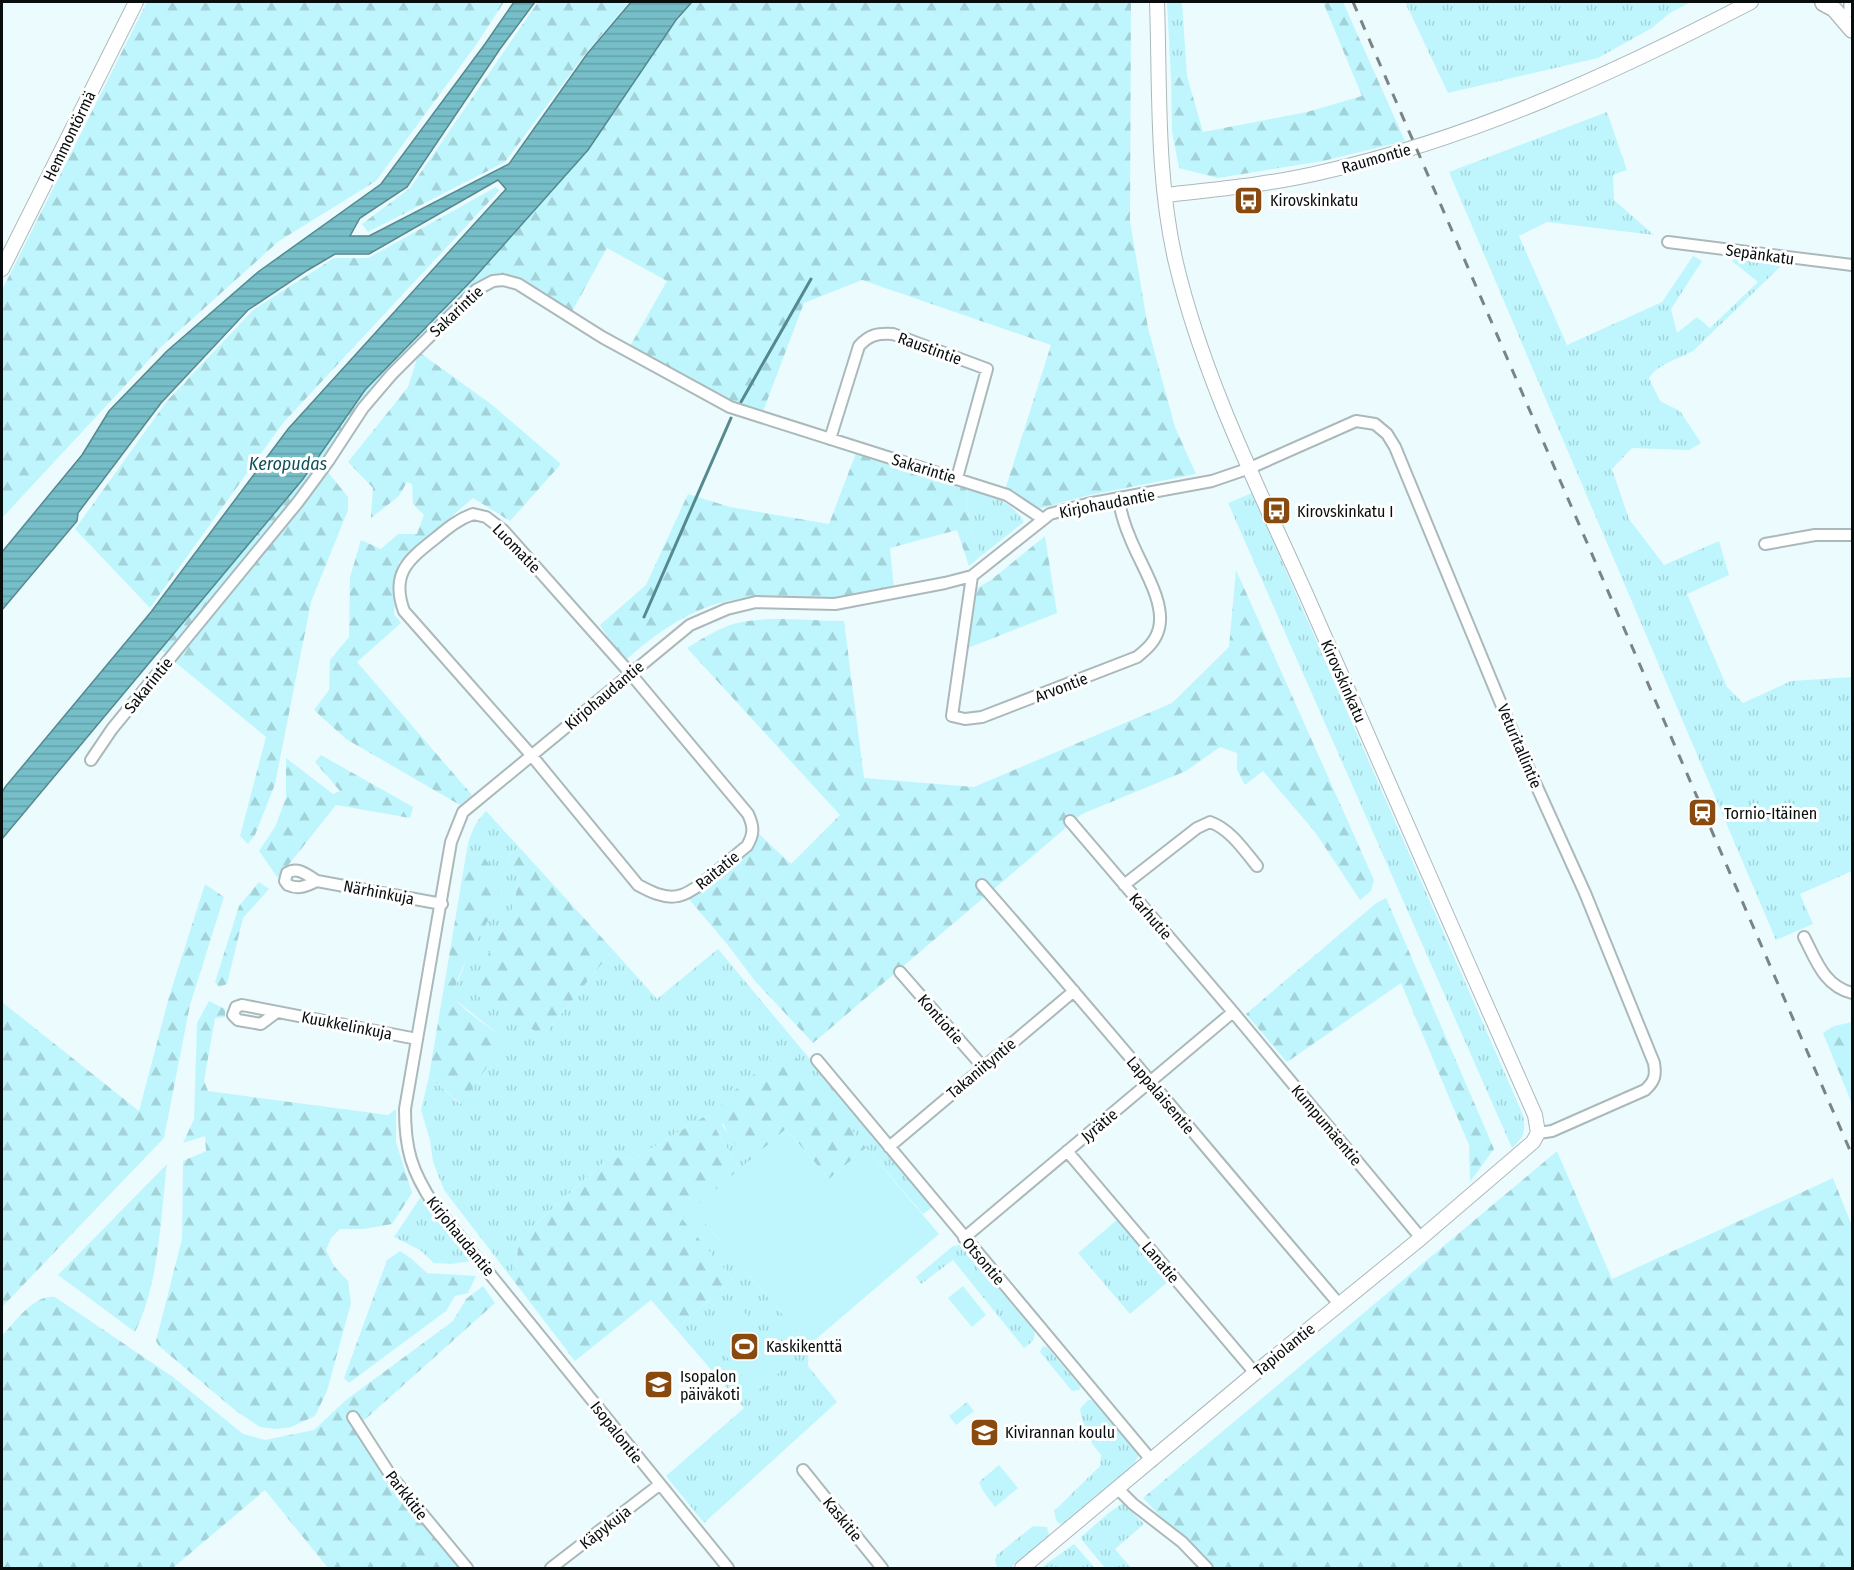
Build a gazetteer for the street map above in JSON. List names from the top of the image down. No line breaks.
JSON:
{"streets":{"street":["Hemmontörmä","Raumontie","Sepänkatu","Sakarintie","Raustintie","Kirjohaudantie","Luomatie","Kirovskinkatu","Arvontie","Veturitallintie","Raitatie","Närhinkuja","Karhutie","Kontiotie","Kuukkelinkuja","Takaniityntie","Lappalaisentie","Jyrätie","Kumpumäentie","Otsontie","Lanatie","Tapiolantie","Isopalontie","Parkkitie","Kaskitie","Käpykuja"]},"crossings":[["Raumontie","Kirovskinkatu"],["Sakarintie","Raustintie"],["Sakarintie","Kirjohaudantie"],["Kirjohaudantie","Luomatie"],["Kirjohaudantie","Kirovskinkatu"],["Kirjohaudantie","Arvontie"],["Kirjohaudantie","Veturitallintie"],["Kirjohaudantie","Raitatie"],["Kirjohaudantie","Närhinkuja"],["Kirjohaudantie","Kuukkelinkuja"],["Kirjohaudantie","Isopalontie"],["Luomatie","Raitatie"],["Kirovskinkatu","Veturitallintie"],["Kirovskinkatu","Tapiolantie"],["Veturitallintie","Tapiolantie"],["Karhutie","Jyrätie"],["Karhutie","Kumpumäentie"],["Kontiotie","Takaniityntie"],["Takaniityntie","Lappalaisentie"],["Takaniityntie","Otsontie"],["Lappalaisentie","Jyrätie"],["Lappalaisentie","Tapiolantie"],["Jyrätie","Kumpumäentie"],["Jyrätie","Otsontie"],["Jyrätie","Lanatie"],["Kumpumäentie","Tapiolantie"],["Otsontie","Tapiolantie"],["Lanatie","Tapiolantie"],["Isopalontie","Käpykuja"]],"water":["Keropudas"],"places":{"bus stop":["Kirovskinkatu","Kirovskinkatu I"],"station":["Tornio-Itäinen"],"sports":["Kaskikenttä"],"school or university":["Isopalon päiväkoti","Kivirannan koulu"]}}
